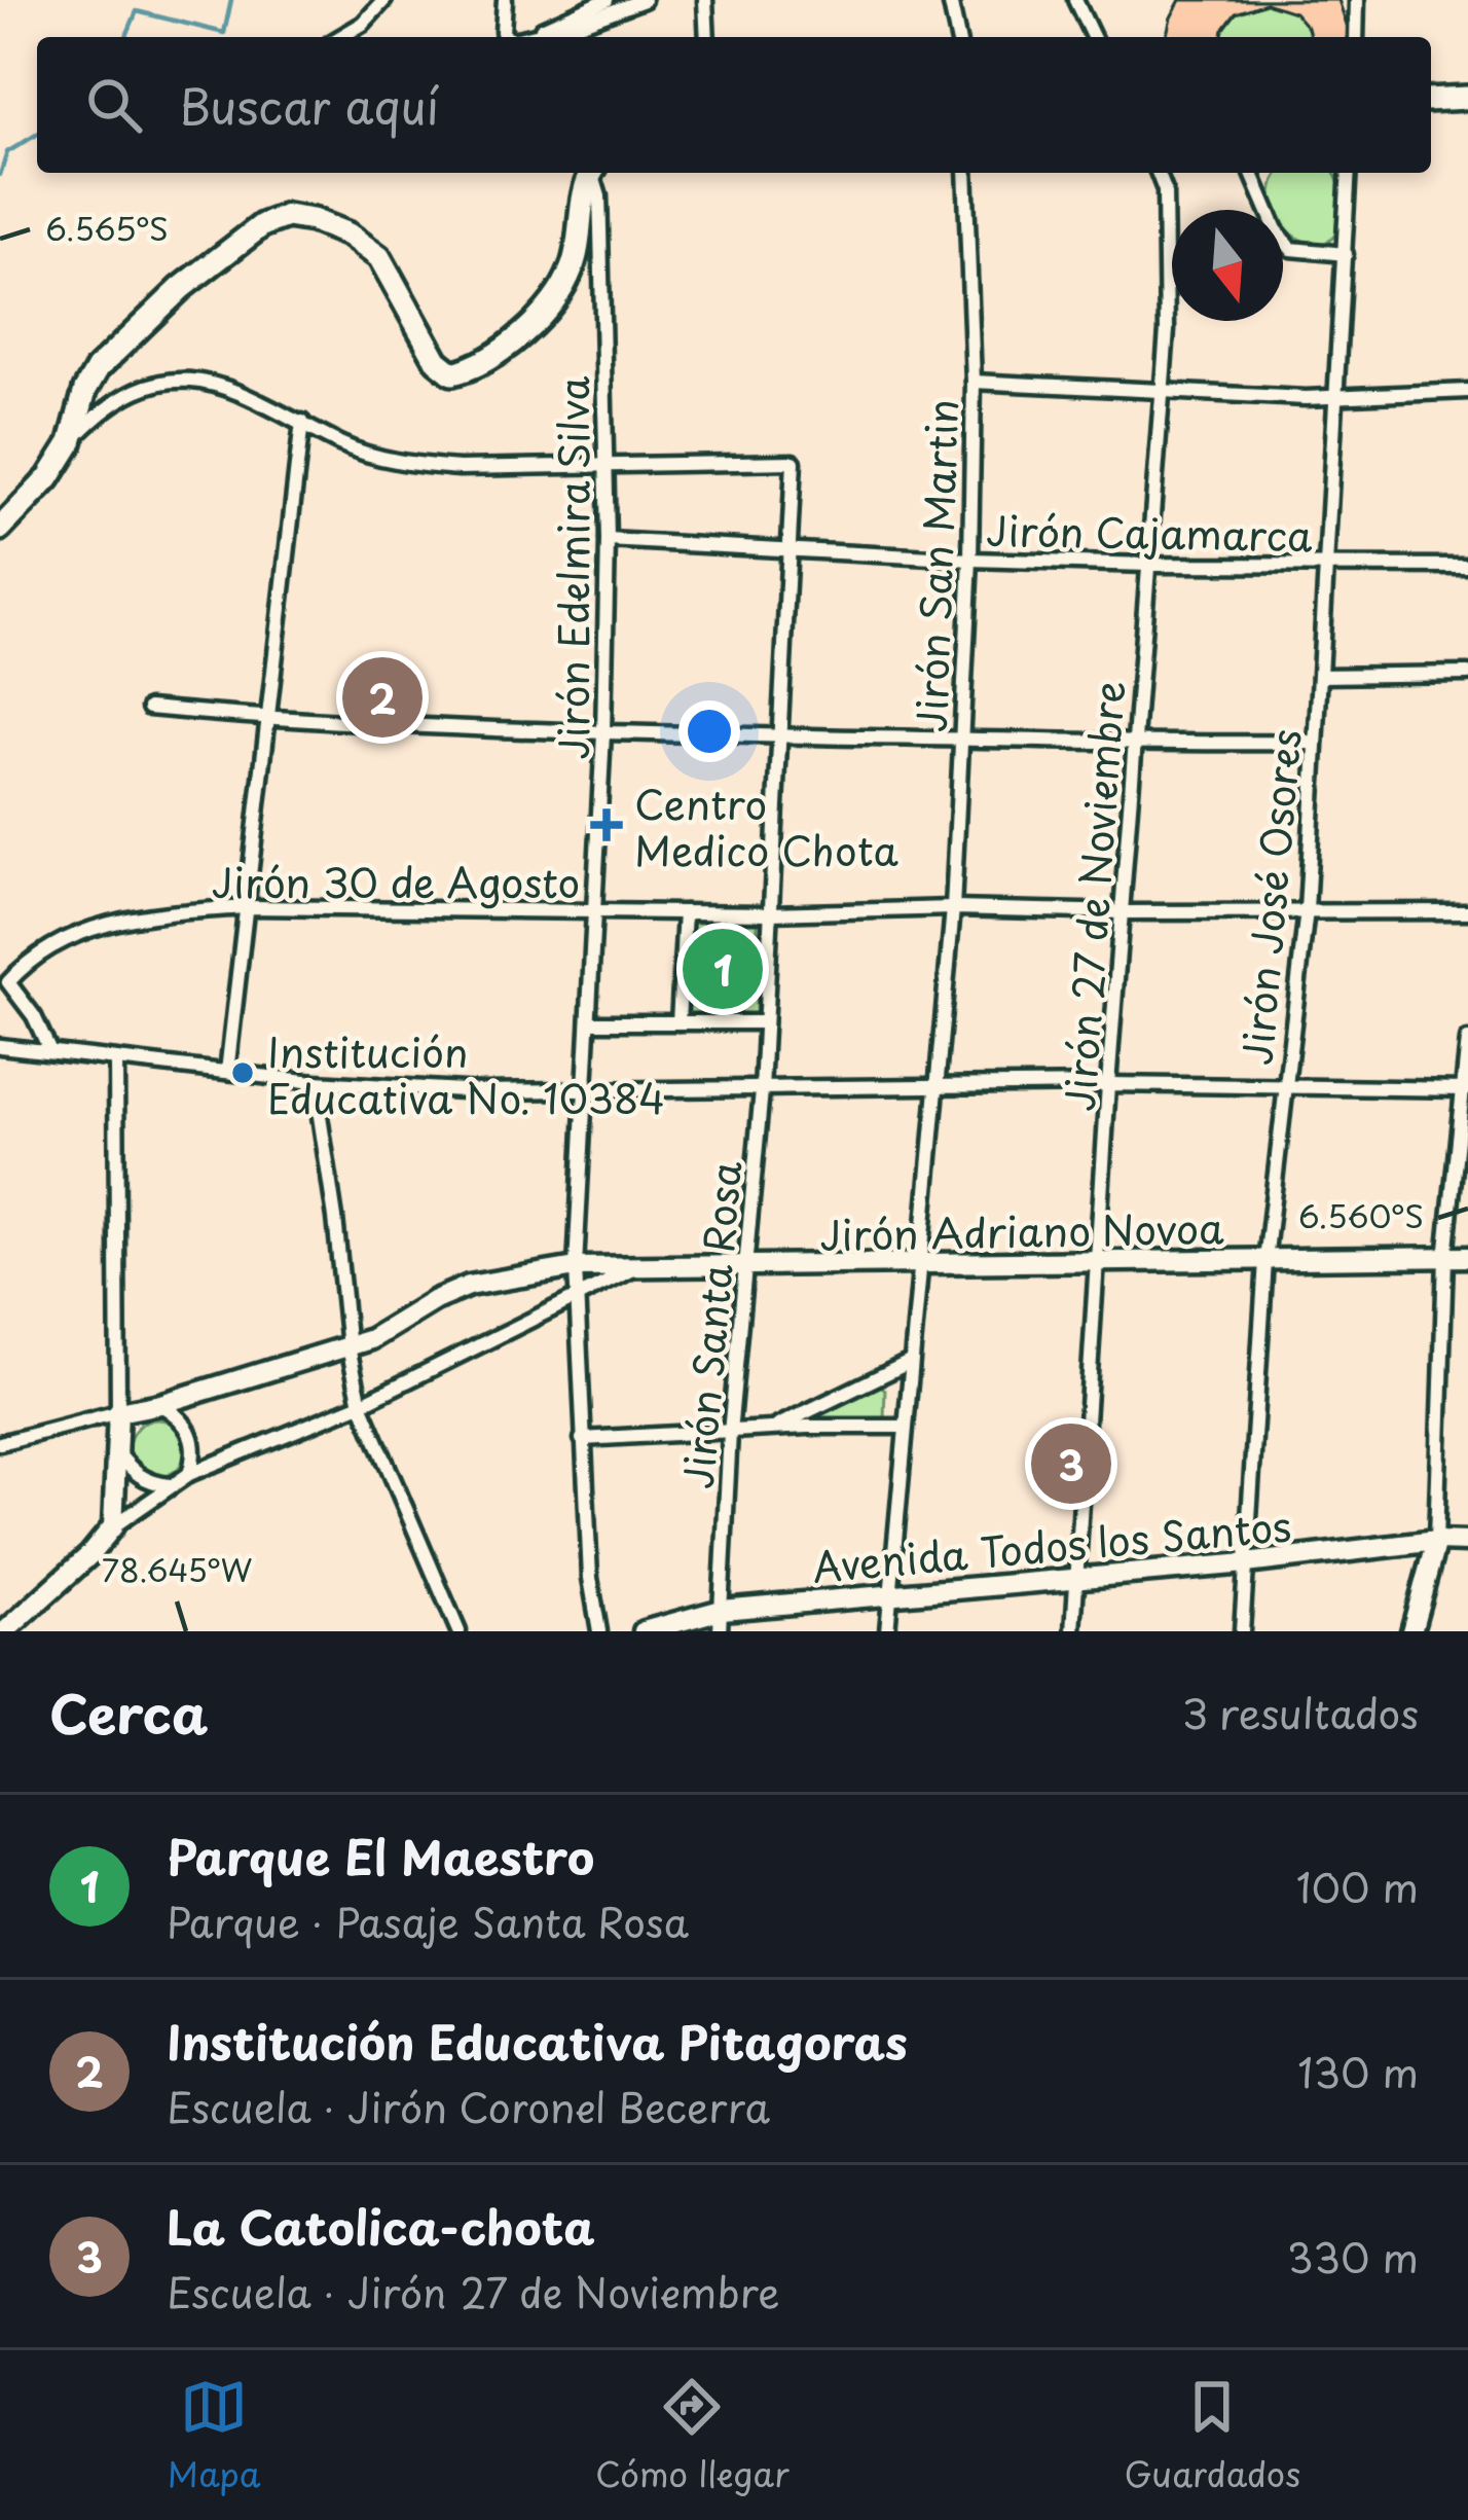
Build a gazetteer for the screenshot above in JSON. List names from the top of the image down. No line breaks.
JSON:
{"streets":{"street":["Jirón Cajamarca","Jirón San Martin","Jirón Edelmira Silva","Jirón 30 de Agosto","Jirón 27 de Noviembre","Jirón José Osores","Jirón Adriano Novoa","Jirón Santa Rosa","Avenida Todos los Santos"]},"crossings":[["Jirón Cajamarca","Jirón San Martin"],["Jirón Cajamarca","Jirón Edelmira Silva"],["Jirón Cajamarca","Jirón 27 de Noviembre"],["Jirón Cajamarca","Jirón José Osores"],["Jirón Cajamarca","Jirón Santa Rosa"],["Jirón San Martin","Jirón 30 de Agosto"],["Jirón San Martin","Jirón Adriano Novoa"],["Jirón San Martin","Avenida Todos los Santos"],["Jirón Edelmira Silva","Jirón 30 de Agosto"],["Jirón Edelmira Silva","Jirón Adriano Novoa"],["Jirón Edelmira Silva","Jirón Santa Rosa"],["Jirón 30 de Agosto","Jirón 27 de Noviembre"],["Jirón 30 de Agosto","Jirón José Osores"],["Jirón 30 de Agosto","Jirón Santa Rosa"],["Jirón 27 de Noviembre","Jirón Adriano Novoa"],["Jirón 27 de Noviembre","Avenida Todos los Santos"],["Jirón José Osores","Jirón Adriano Novoa"],["Jirón José Osores","Avenida Todos los Santos"],["Jirón Adriano Novoa","Jirón Santa Rosa"],["Jirón Santa Rosa","Avenida Todos los Santos"]],"places":{"health":["Centro Medico Chota"],"other":["Institución Educativa No. 10384"]},"north":"bottom","page":{"search":"Buscar aquí","pins":["2","1","3"],"heading":["Cerca","3 resultados"],"list":[{"mark":"1","name":"Parque El Maestro","note":"Parque · Pasaje Santa Rosa","value":"100 m"},{"mark":"2","name":"Institución Educativa Pitagoras","note":"Escuela · Jirón Coronel Becerra","value":"130 m"},{"mark":"3","name":"La Catolica-chota","note":"Escuela · Jirón 27 de Noviembre","value":"330 m"}],"nav":["Mapa","Cómo llegar","Guardados"]},"coordinates":["6.565°S","6.560°S","78.645°W"]}
